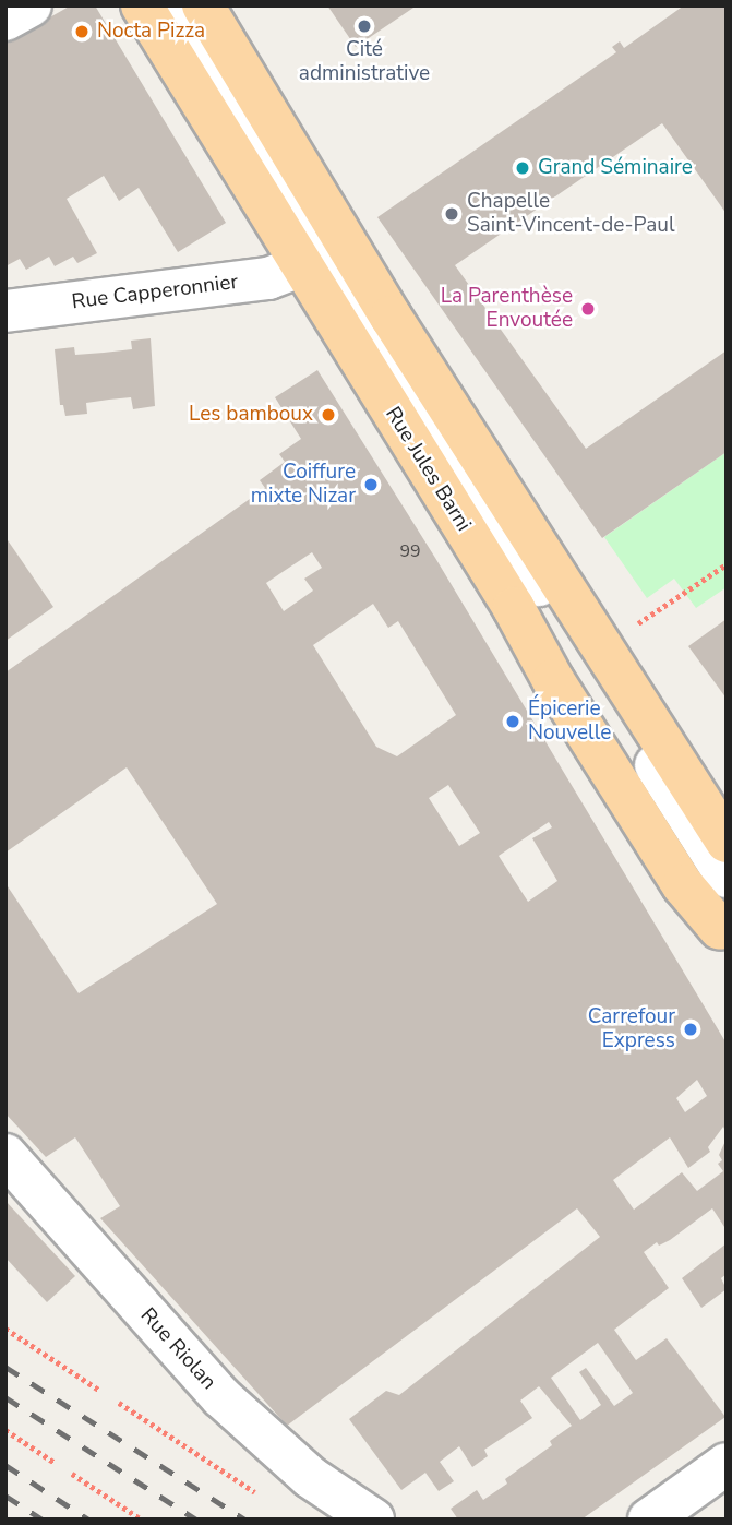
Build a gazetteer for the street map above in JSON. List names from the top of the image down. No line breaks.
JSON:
{"streets":{"main road":["Rue Jules Barni"],"street":["Rue Capperonnier","Rue Riolan"]},"crossings":[["Rue Capperonnier","Rue Jules Barni"]],"places":["Cité administrative","Nocta Pizza","Grand Séminaire","Chapelle Saint-Vincent-de-Paul","La Parenthèse Envoutée","Les bamboux","Coiffure mixte Nizar","Épicerie Nouvelle","Carrefour Express"],"house_numbers":["99"]}
